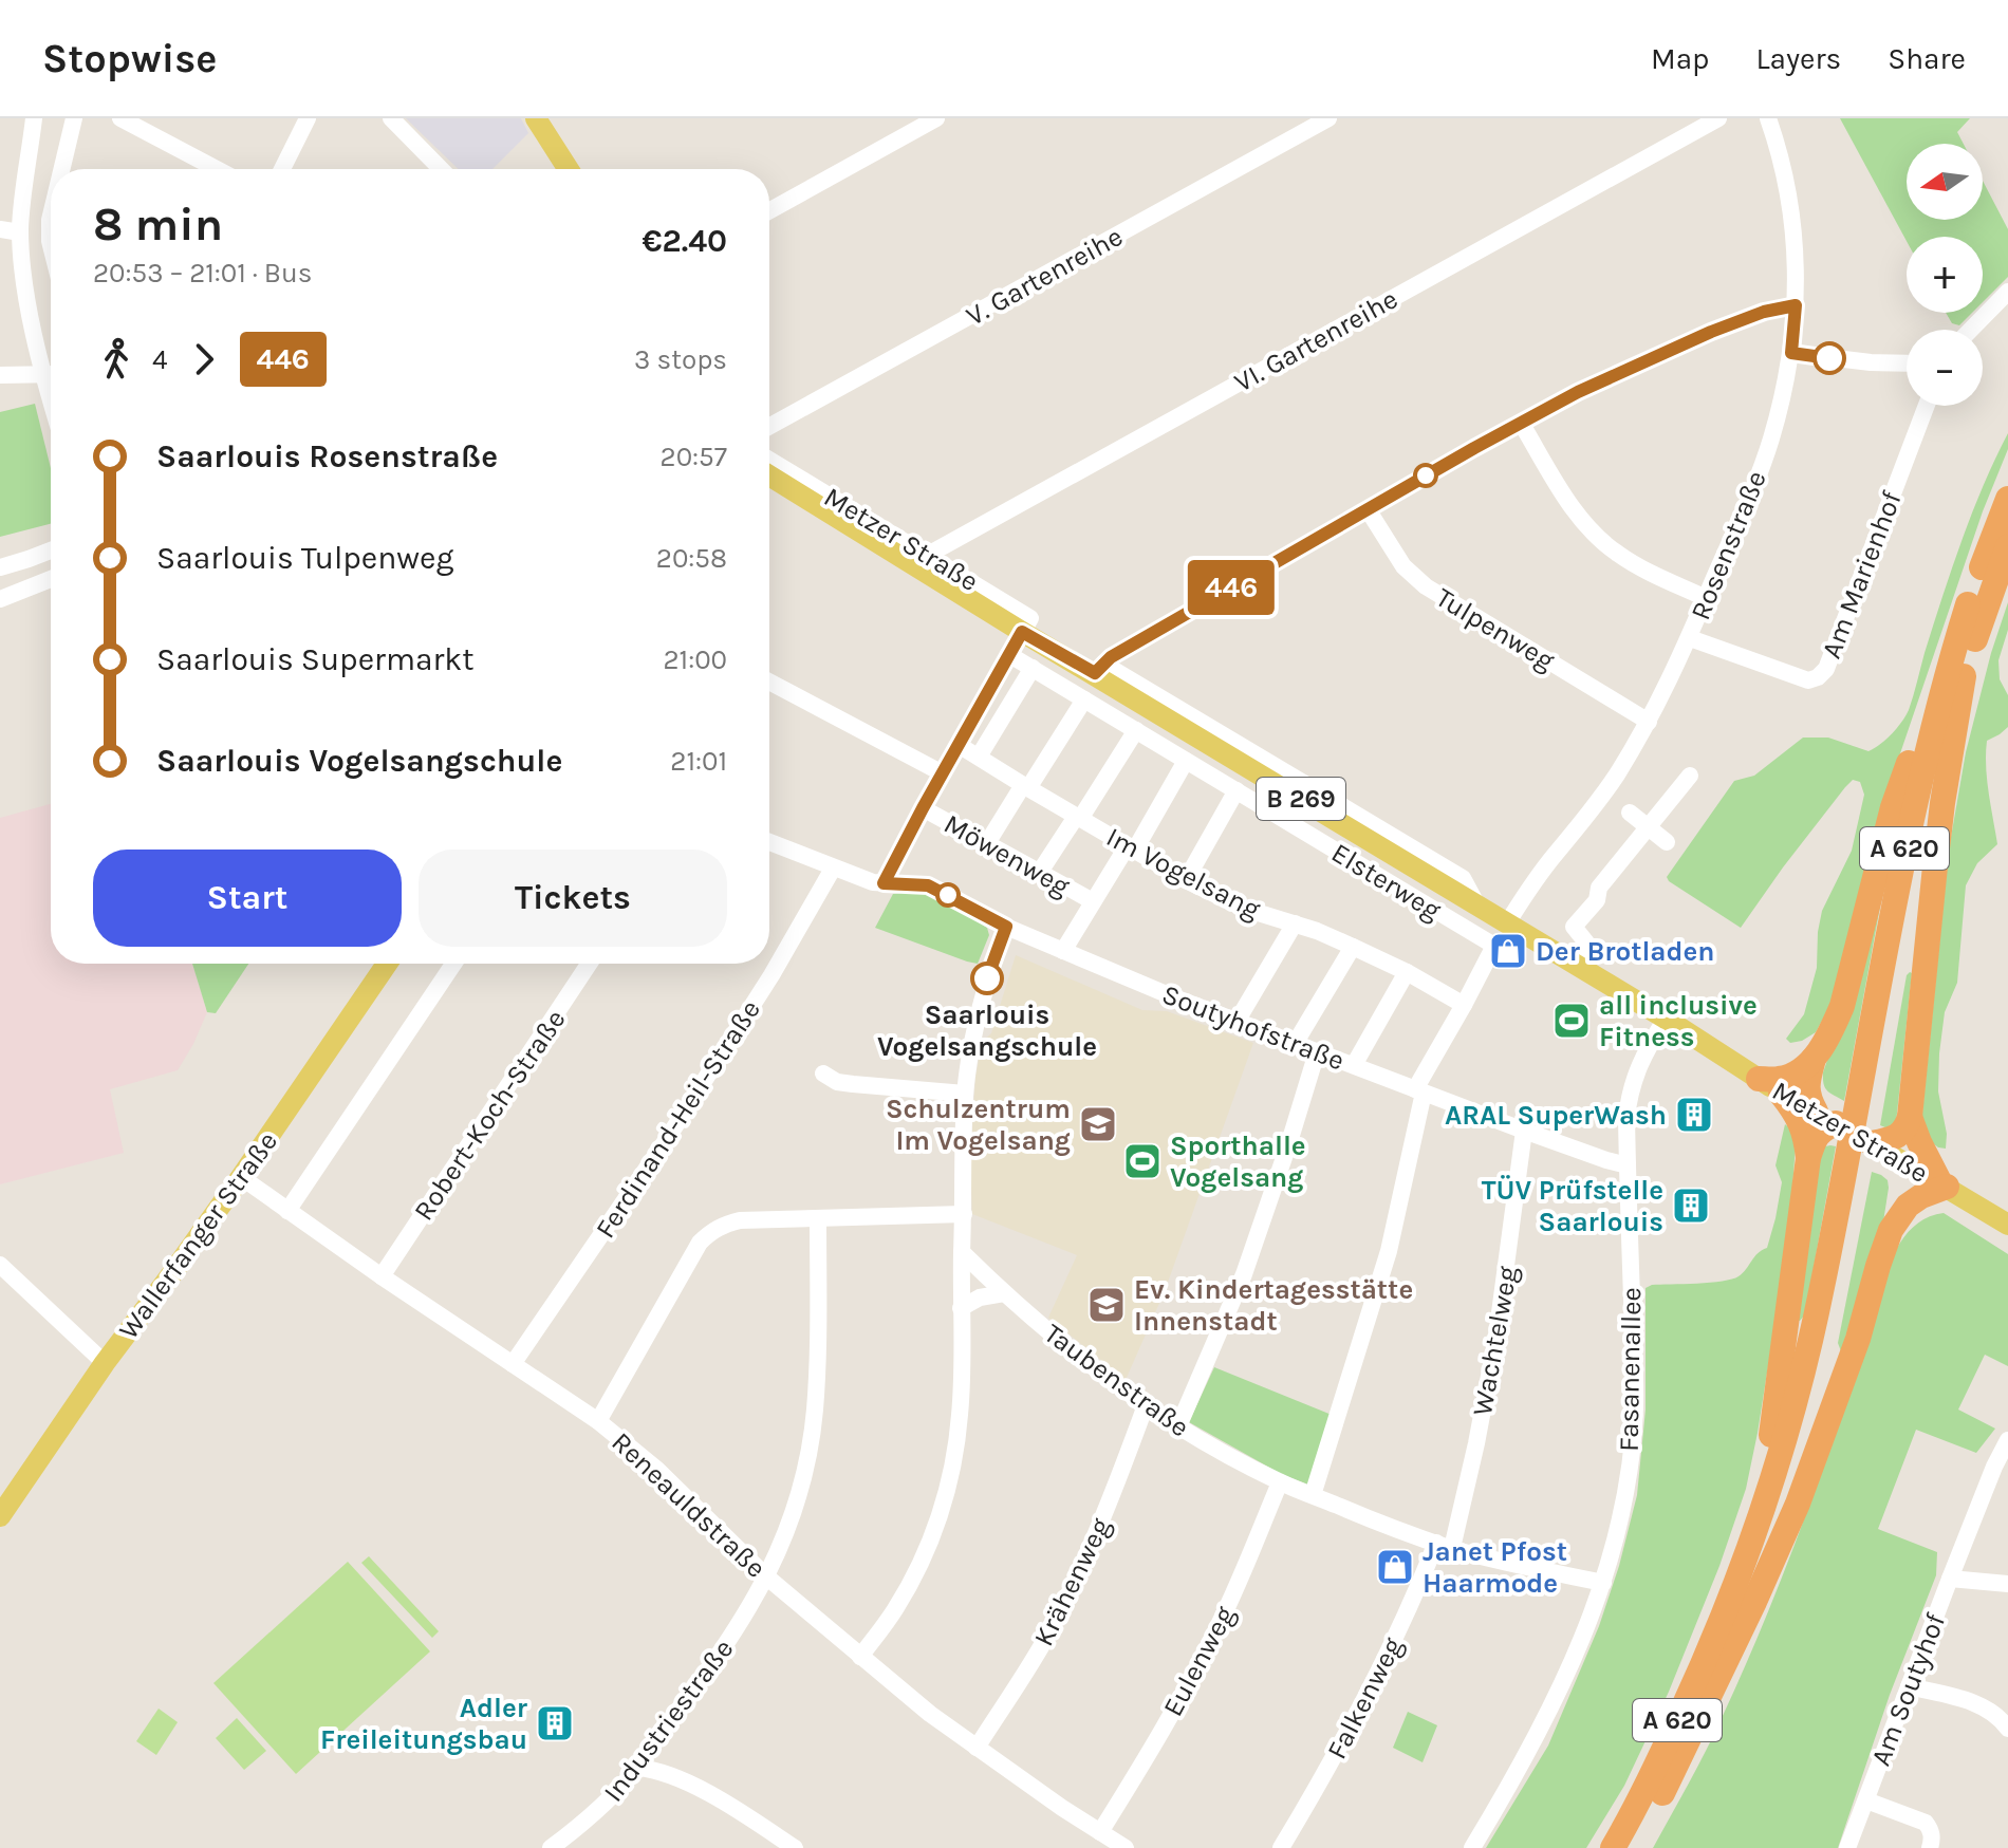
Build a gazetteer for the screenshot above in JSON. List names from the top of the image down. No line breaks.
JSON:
{"streets":{"highway":["A 620"],"main road":["Metzer Straße","B 269","Wallerfanger Straße"],"street":["V. Gartenreihe","VI. Gartenreihe","Rosenstraße","Am Marienhof","Tulpenweg","Möwenweg","Im Vogelsang","Elsterweg","Soutyhofstraße","Robert-Koch-Straße","Ferdinand-Heil-Straße","Wachtelweg","Fasanenallee","Taubenstraße","Reneauldstraße","Krähenweg","Eulenweg","Am Soutyhof","Falkenweg","Industriestraße"]},"crossings":[["VI. Gartenreihe","Metzer Straße"],["Metzer Straße","Rosenstraße"],["Metzer Straße","Fasanenallee"],["Rosenstraße","Am Marienhof"],["Rosenstraße","Tulpenweg"],["Im Vogelsang","Elsterweg"],["Elsterweg","Soutyhofstraße"],["Elsterweg","Taubenstraße"],["Soutyhofstraße","Ferdinand-Heil-Straße"],["Soutyhofstraße","Wachtelweg"],["Soutyhofstraße","Fasanenallee"],["Robert-Koch-Straße","Reneauldstraße"],["Ferdinand-Heil-Straße","Reneauldstraße"],["Wallerfanger Straße","Reneauldstraße"],["Wachtelweg","Taubenstraße"],["Wachtelweg","Falkenweg"],["Fasanenallee","Taubenstraße"],["Taubenstraße","Krähenweg"],["Taubenstraße","Eulenweg"],["Taubenstraße","Falkenweg"],["Reneauldstraße","Krähenweg"],["Reneauldstraße","Eulenweg"],["Reneauldstraße","Industriestraße"]],"places":{"shop":["Der Brotladen","Janet Pfost Haarmode"],"other":["Saarlouis Vogelsangschule"],"sports":["all inclusive Fitness","Sporthalle Vogelsang"],"building":["ARAL SuperWash","TÜV Prüfstelle Saarlouis","Adler Freileitungsbau"],"school or university":["Schulzentrum Im Vogelsang","Ev. Kindertagesstätte Innenstadt"]},"lines":["bus line 446"],"north":"left","page":{"header":"Stopwise","nav":["Map","Layers","Share"],"on_map":"446","map_buttons":["+","−"],"heading":["8 min","20:53 – 21:01 · Bus","€2.40"],"legs":["4","446","3 stops"],"list":[{"name":"Saarlouis Rosenstraße","value":"20:57"},{"name":"Saarlouis Tulpenweg","value":"20:58"},{"name":"Saarlouis Supermarkt","value":"21:00"},{"name":"Saarlouis Vogelsangschule","value":"21:01"}],"buttons":["Start","Tickets"]}}
